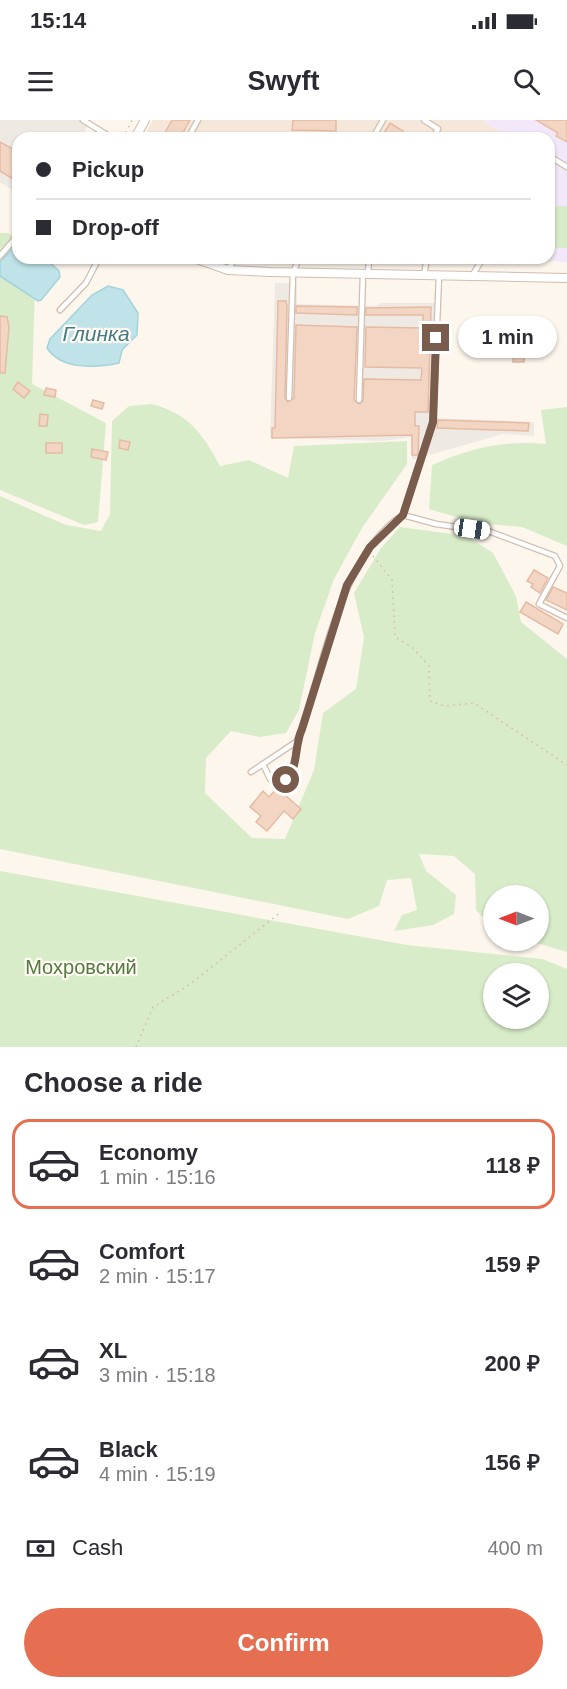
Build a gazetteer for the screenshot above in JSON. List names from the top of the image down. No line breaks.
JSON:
{"water":["Глинка"],"parks":["Мохровский"],"north":"left","page":{"status":"15:14","header":"Swyft","banner":["Pickup","Drop-off"],"bubble":"1 min","heading":"Choose a ride","list":[{"name":"Economy","note":"1 min · 15:16","value":"118 ₽"},{"name":"Comfort","note":"2 min · 15:17","value":"159 ₽"},{"name":"XL","note":"3 min · 15:18","value":"200 ₽"},{"name":"Black","note":"4 min · 15:19","value":"156 ₽"}],"pay":["Cash","400 m"],"buttons":"Confirm"}}
